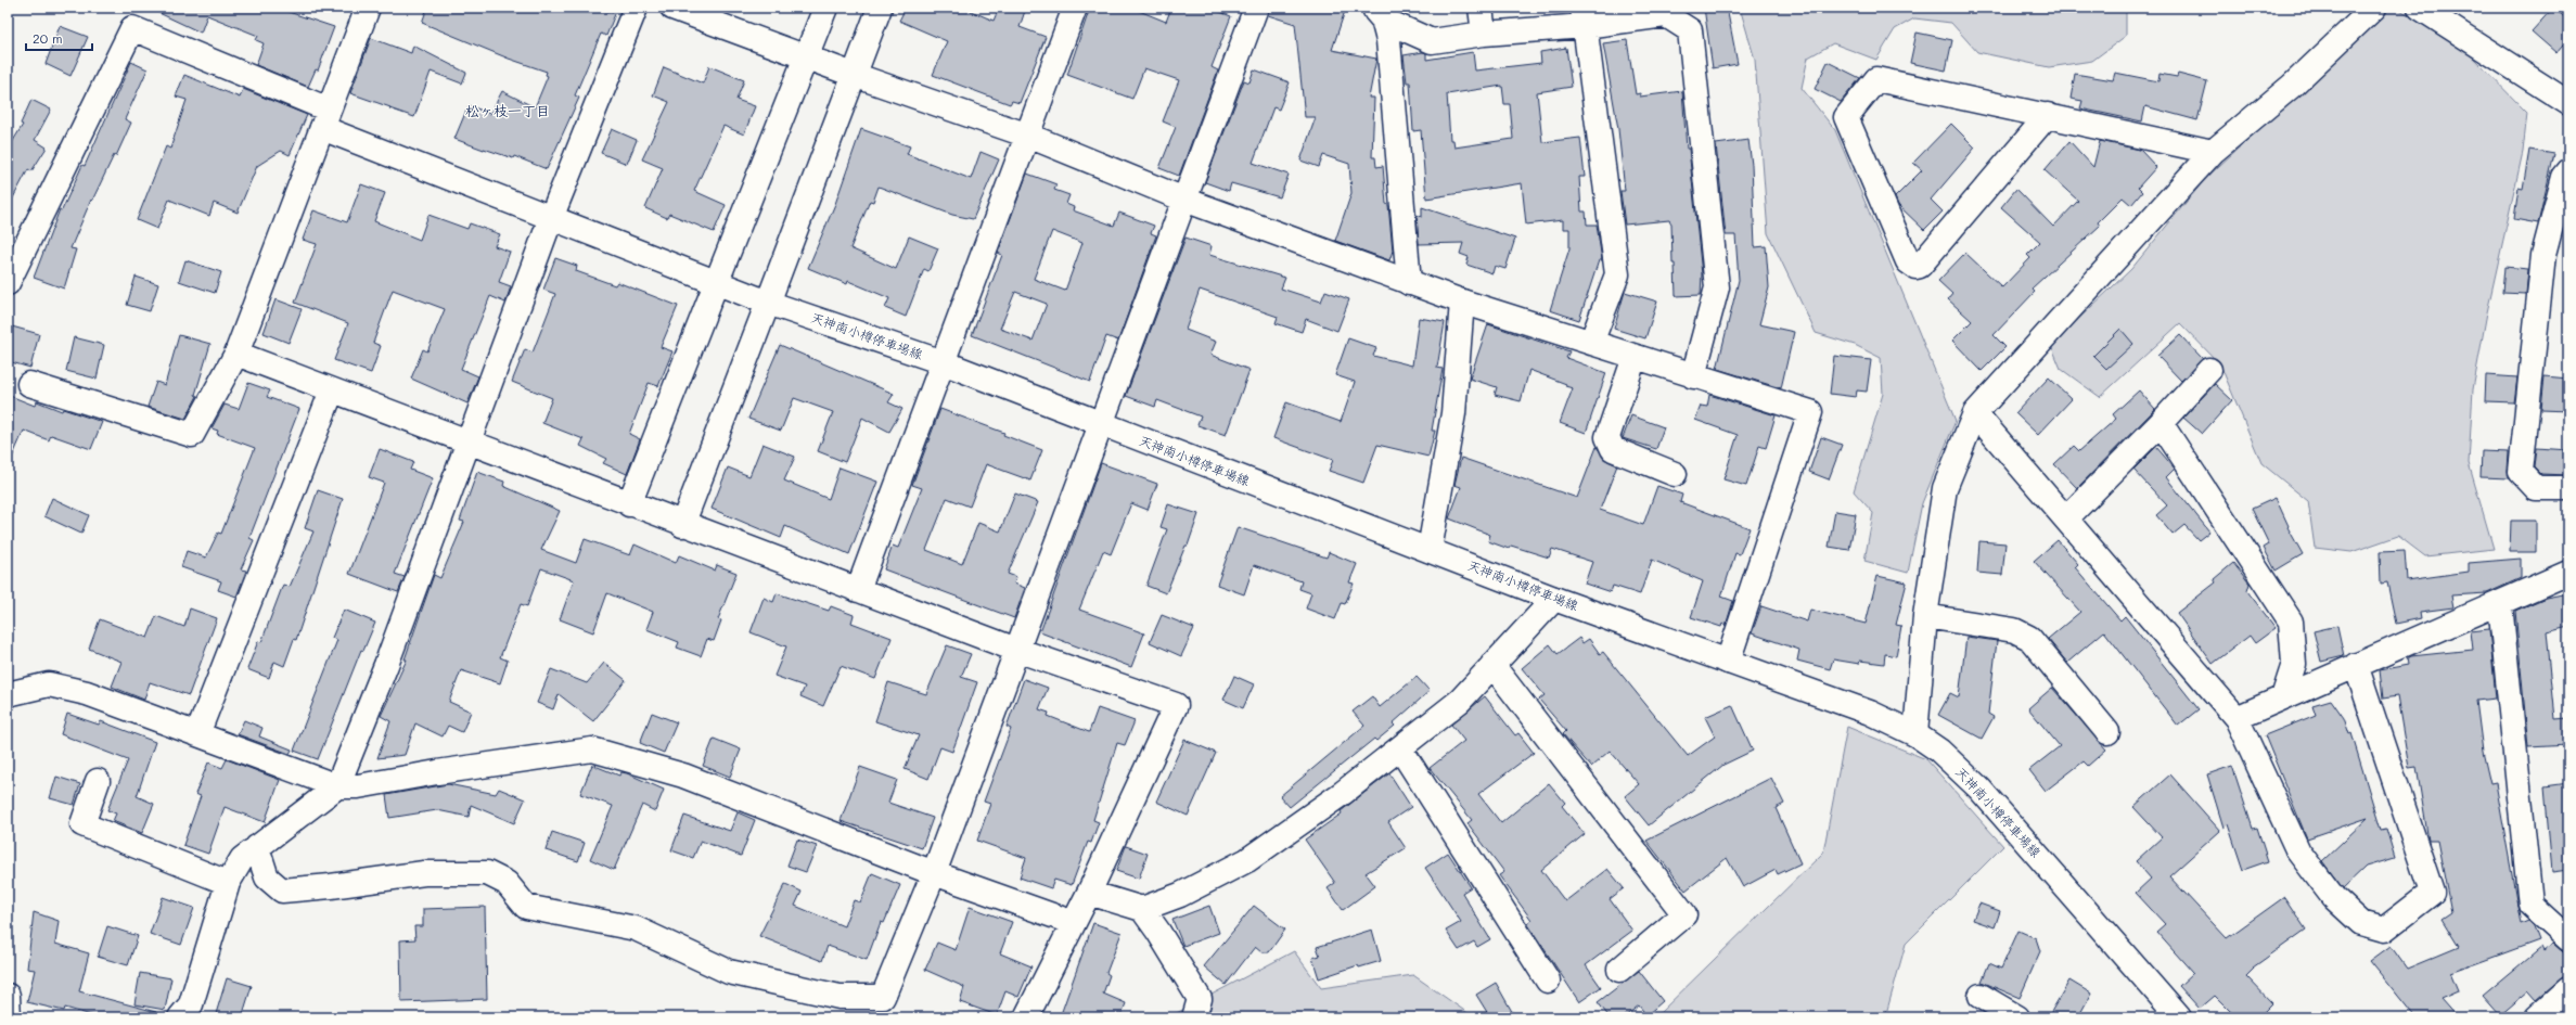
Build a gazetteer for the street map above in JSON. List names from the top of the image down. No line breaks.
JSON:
{"streets":{"street":["天神南小樽停車場線"]},"districts":["松ヶ枝一丁目"],"scale_bar":"20 m"}
